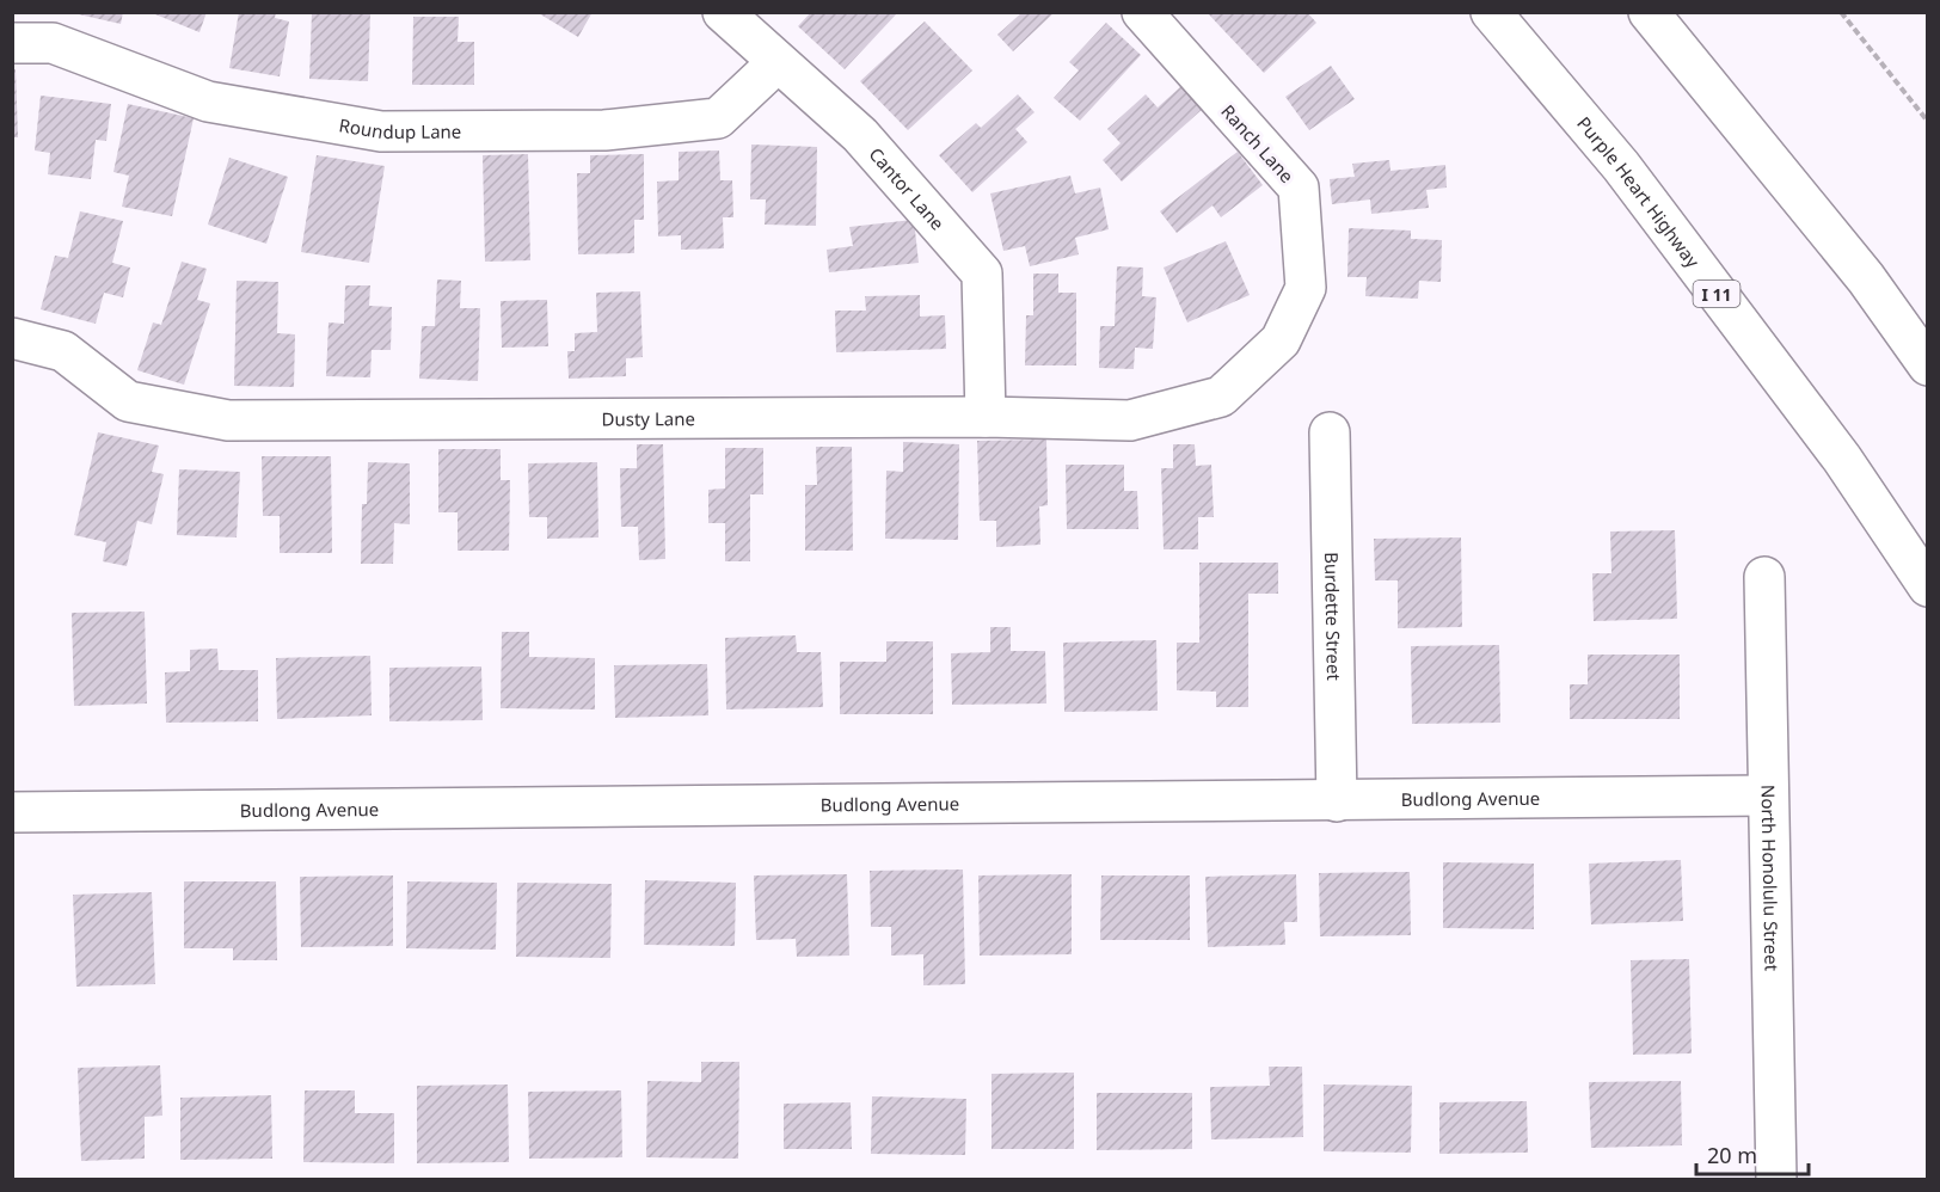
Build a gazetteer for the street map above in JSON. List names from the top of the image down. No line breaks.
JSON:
{"streets":{"main road":["Roundup Lane","Ranch Lane","Cantor Lane","Purple Heart Highway","I 11","Dusty Lane","Burdette Street","Budlong Avenue","North Honolulu Street"]},"crossings":[["Roundup Lane","Cantor Lane"],["Ranch Lane","Dusty Lane"],["Cantor Lane","Dusty Lane"],["Burdette Street","Budlong Avenue"],["Budlong Avenue","North Honolulu Street"]],"scale_bar":"20 m"}
